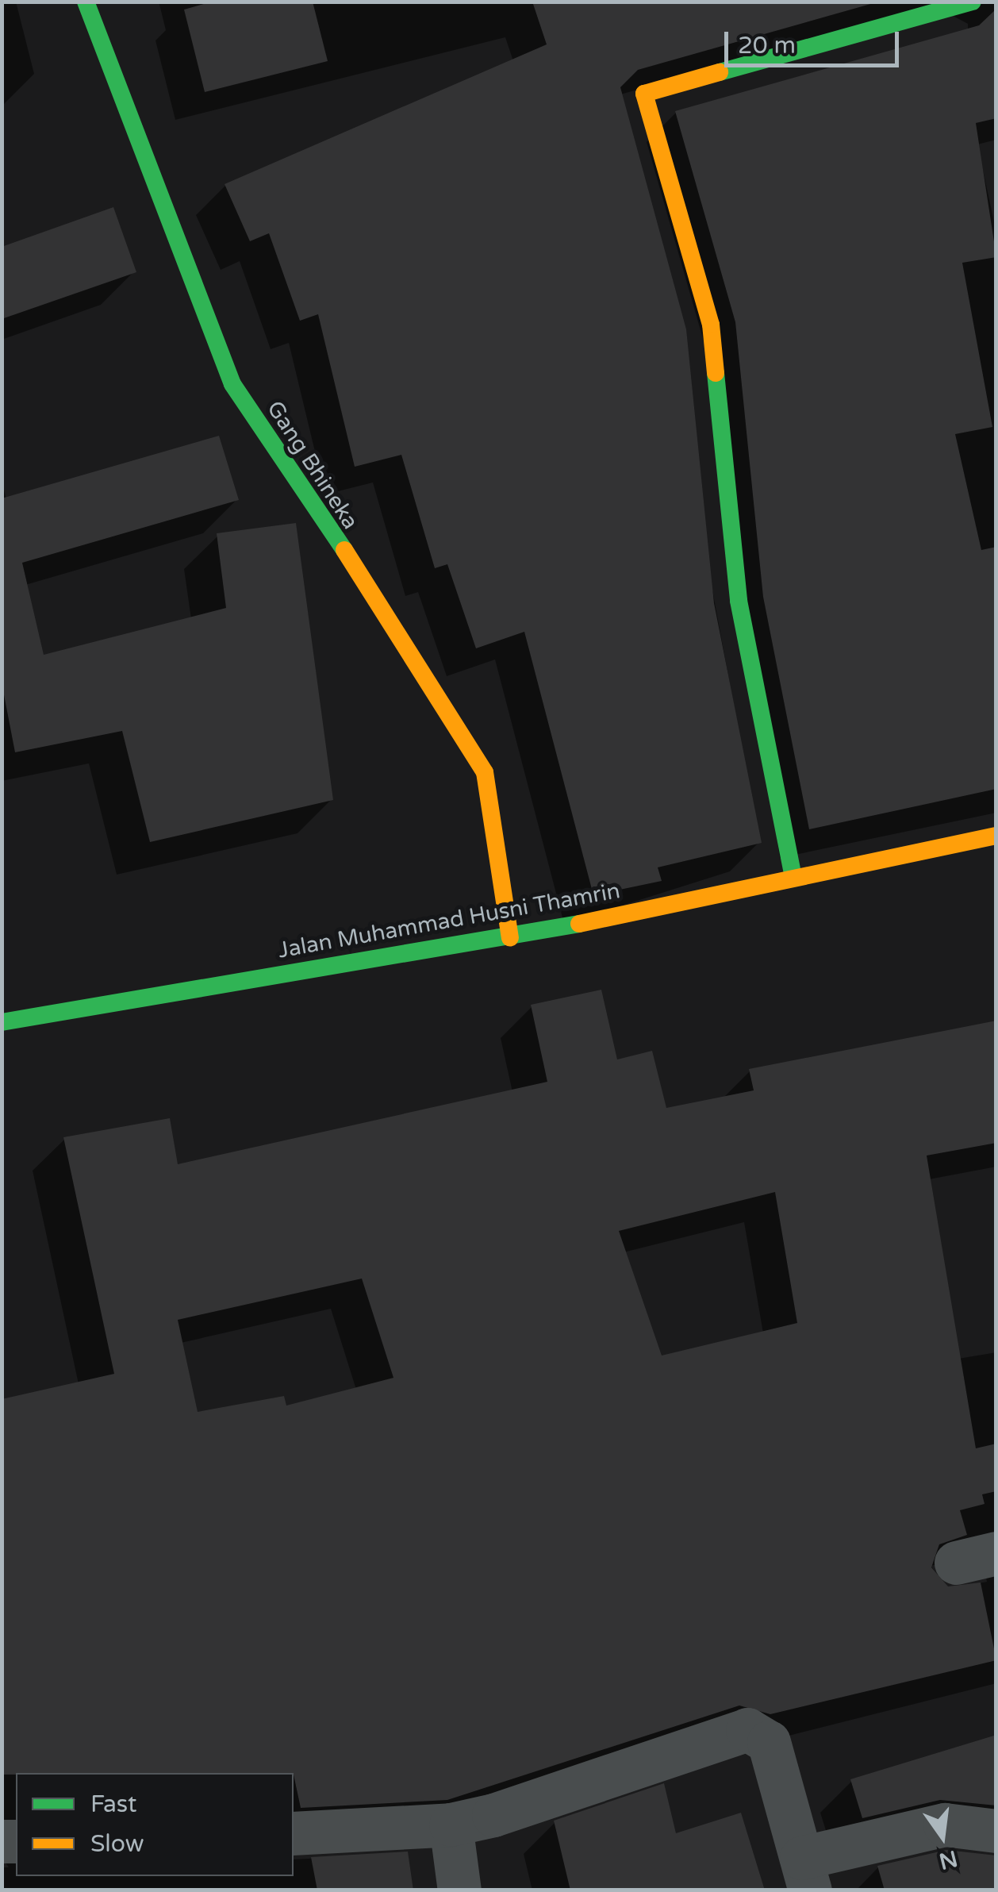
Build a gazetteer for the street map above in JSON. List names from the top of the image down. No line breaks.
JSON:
{"streets":{"street":["Gang Bhineka","Jalan Muhammad Husni Thamrin"]},"crossings":[["Gang Bhineka","Jalan Muhammad Husni Thamrin"]],"legend":["Fast","Slow"],"scale_bar":"20 m","north":"bottom"}
